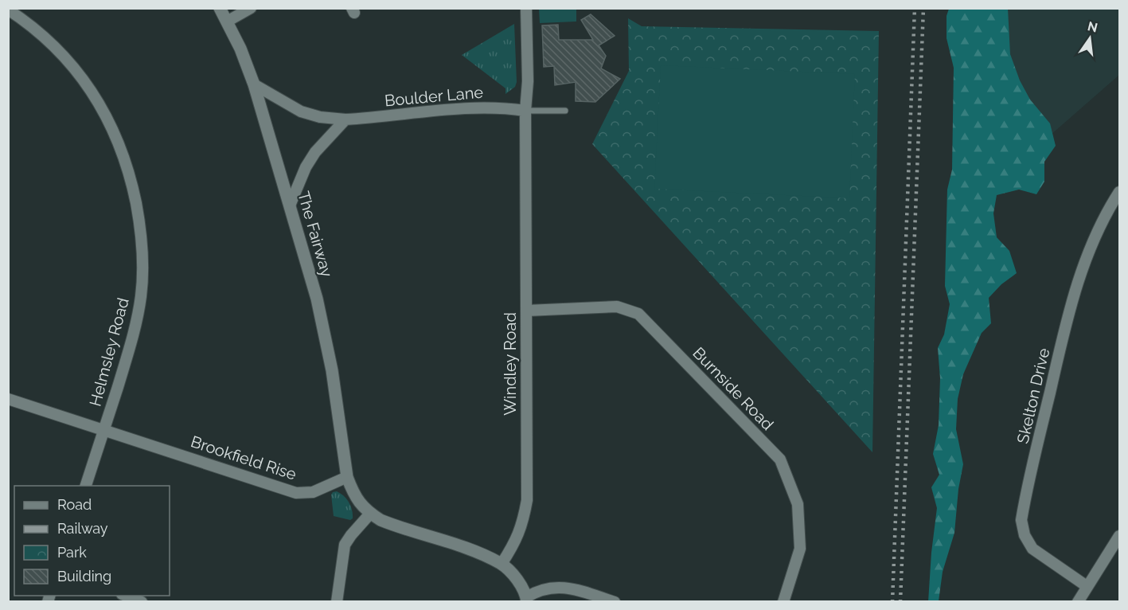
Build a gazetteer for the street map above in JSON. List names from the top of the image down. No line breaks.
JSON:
{"streets":{"street":["Boulder Lane","The Fairway","Helmsley Road","Windley Road","Burnside Road","Skelton Drive","Brookfield Rise"]},"crossings":[["Boulder Lane","The Fairway"],["Boulder Lane","Windley Road"],["The Fairway","Brookfield Rise"],["Helmsley Road","Brookfield Rise"],["Windley Road","Burnside Road"]],"legend":["Road","Railway","Park","Building"],"north":"top"}
